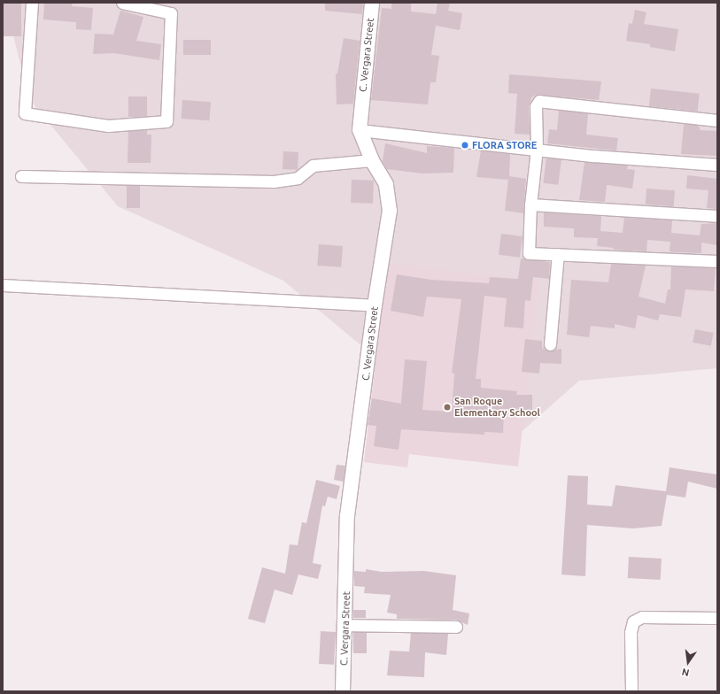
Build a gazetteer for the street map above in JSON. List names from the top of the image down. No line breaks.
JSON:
{"streets":{"street":["C. Vergara Street"]},"places":["FLORA STORE","San Roque Elementary School"],"north":"bottom"}
